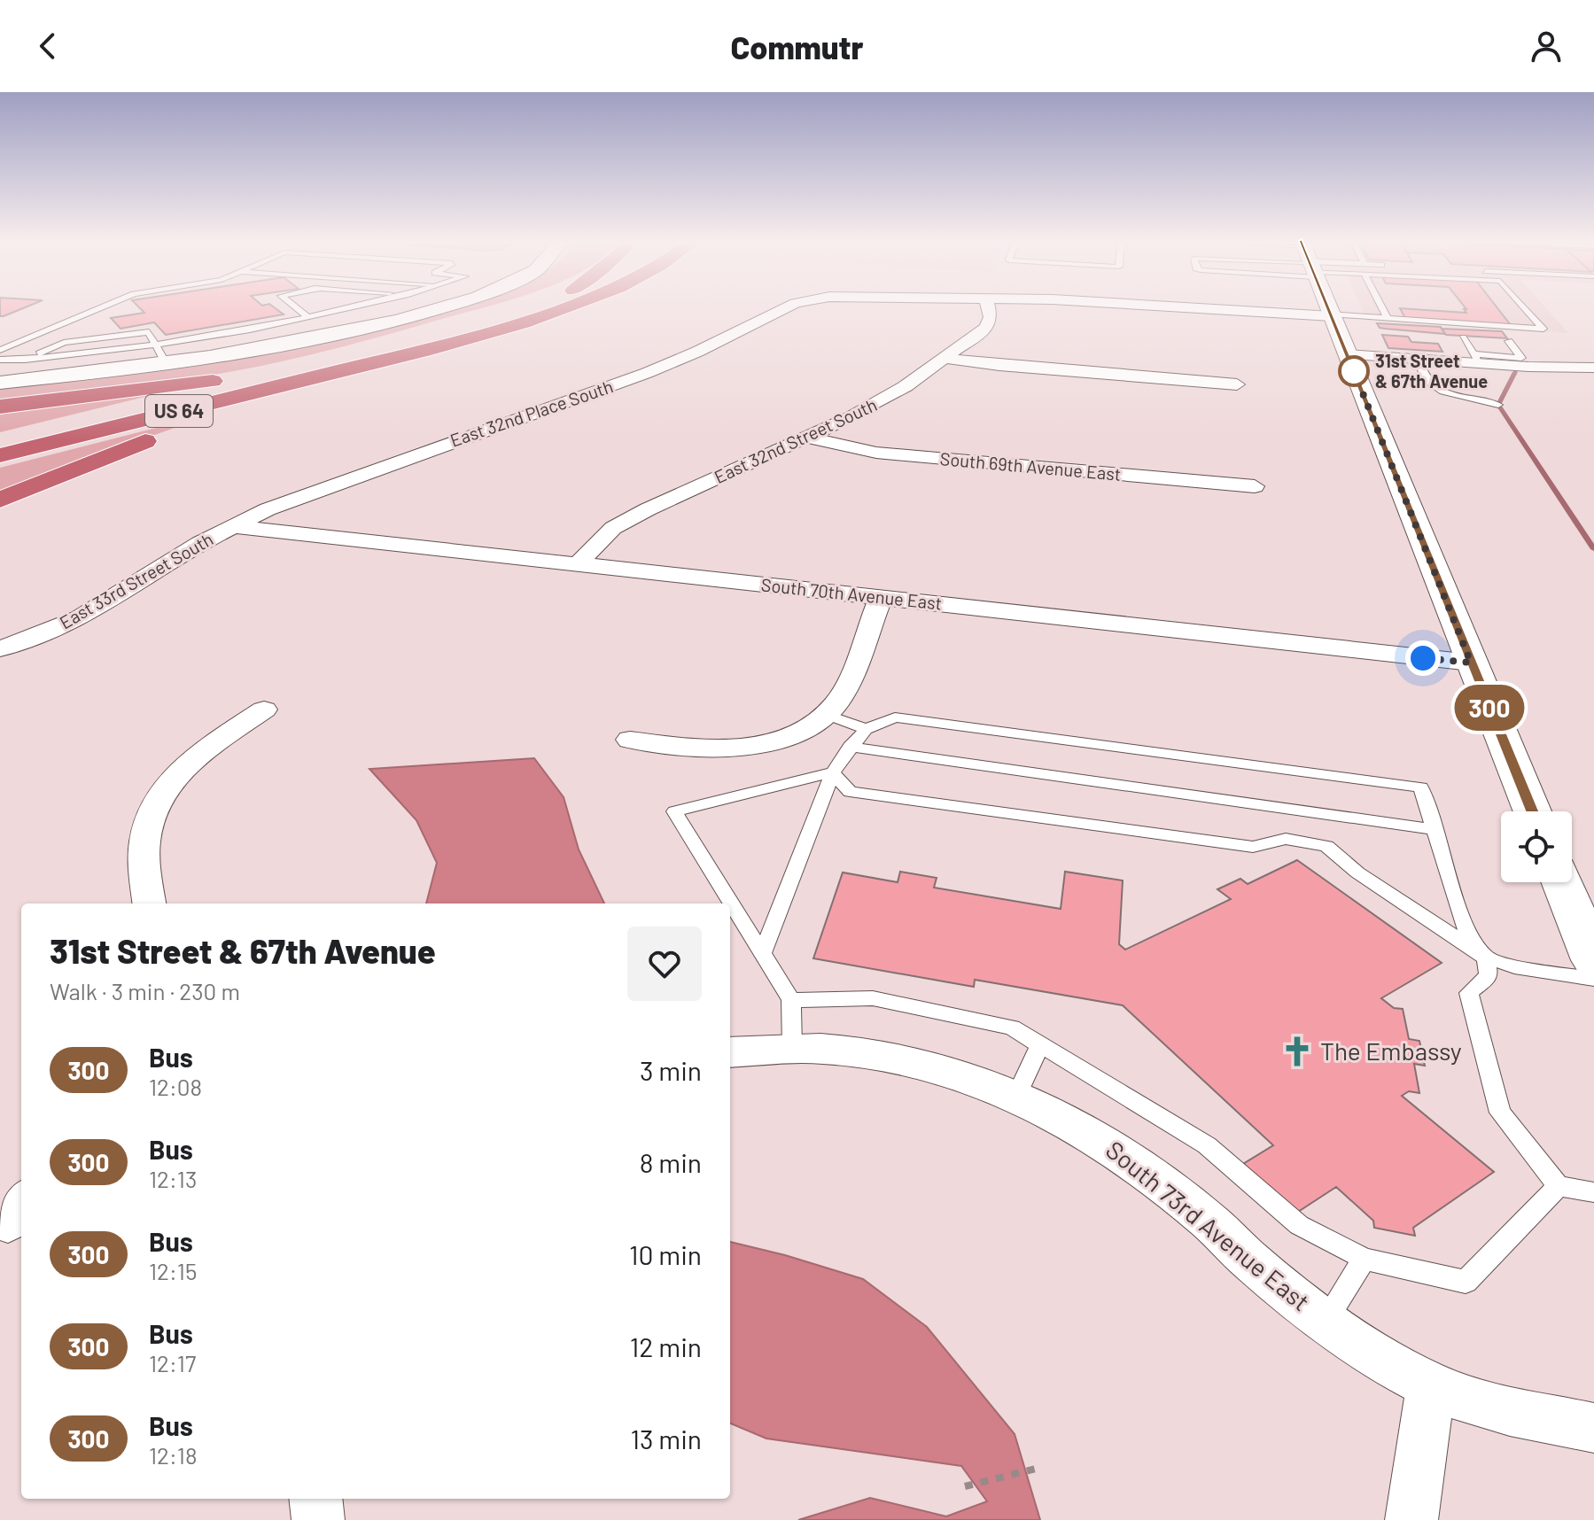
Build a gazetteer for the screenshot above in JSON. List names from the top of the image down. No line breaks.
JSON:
{"streets":{"highway":["US 64"],"street":["East 32nd Place South","East 32nd Street South","South 69th Avenue East","East 33rd Street South","South 70th Avenue East","South 73rd Avenue East"]},"crossings":[["East 32nd Place South","East 33rd Street South"],["East 32nd Place South","South 70th Avenue East"],["East 32nd Street South","South 69th Avenue East"],["East 32nd Street South","South 70th Avenue East"],["East 33rd Street South","South 70th Avenue East"]],"places":{"other":["31st Street & 67th Avenue"],"church":["The Embassy"]},"lines":["bus line 300"],"page":{"header":"Commutr","on_map":"300","heading":["31st Street & 67th Avenue","Walk · 3 min · 230 m"],"list":[{"mark":"300","name":"Bus","note":"12:08","value":"3 min"},{"mark":"300","name":"Bus","note":"12:13","value":"8 min"},{"mark":"300","name":"Bus","note":"12:15","value":"10 min"},{"mark":"300","name":"Bus","note":"12:17","value":"12 min"},{"mark":"300","name":"Bus","note":"12:18","value":"13 min"}]}}
